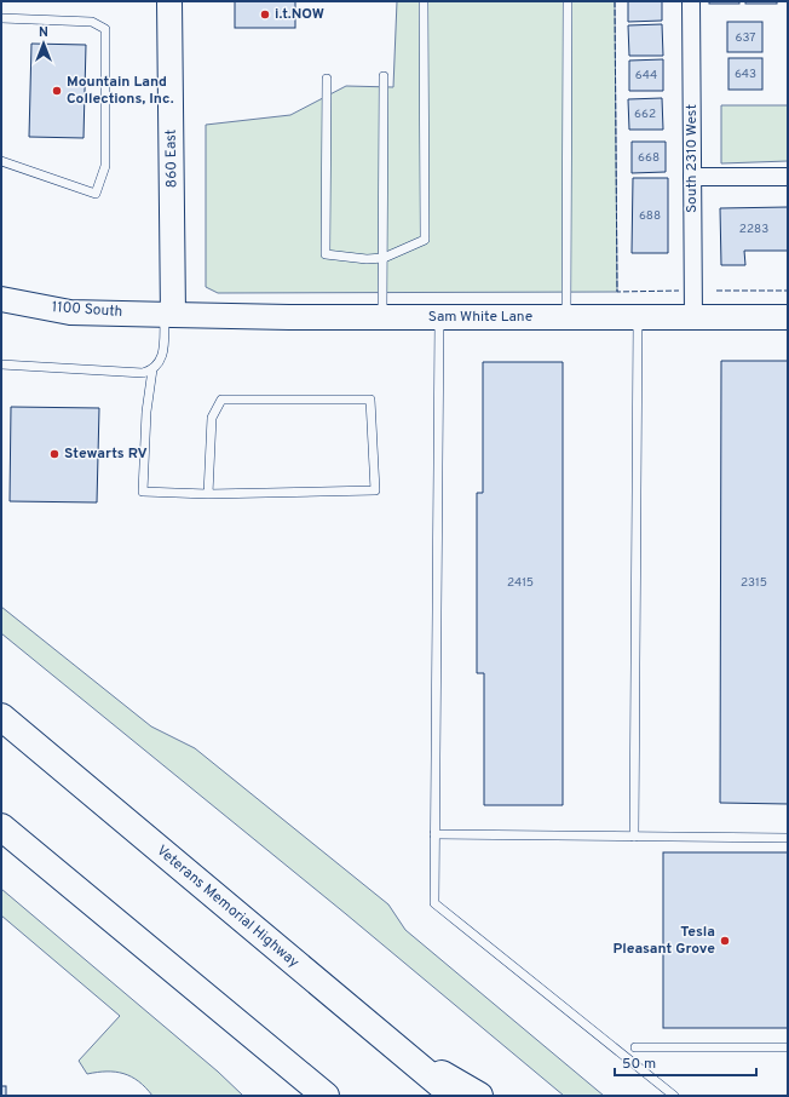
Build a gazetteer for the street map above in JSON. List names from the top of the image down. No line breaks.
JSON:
{"streets":{"highway":["Veterans Memorial Highway"],"street":["860 East","South 2310 West","1100 South","Sam White Lane"]},"crossings":[["860 East","1100 South"],["860 East","Sam White Lane"],["South 2310 West","Sam White Lane"],["1100 South","Sam White Lane"]],"places":["i.t.NOW","Mountain Land Collections, Inc.","Stewarts RV","Tesla Pleasant Grove"],"house_numbers":["637","643","644","662","668","688","2283","2415","2315"],"scale_bar":"50 m","north":"top"}
